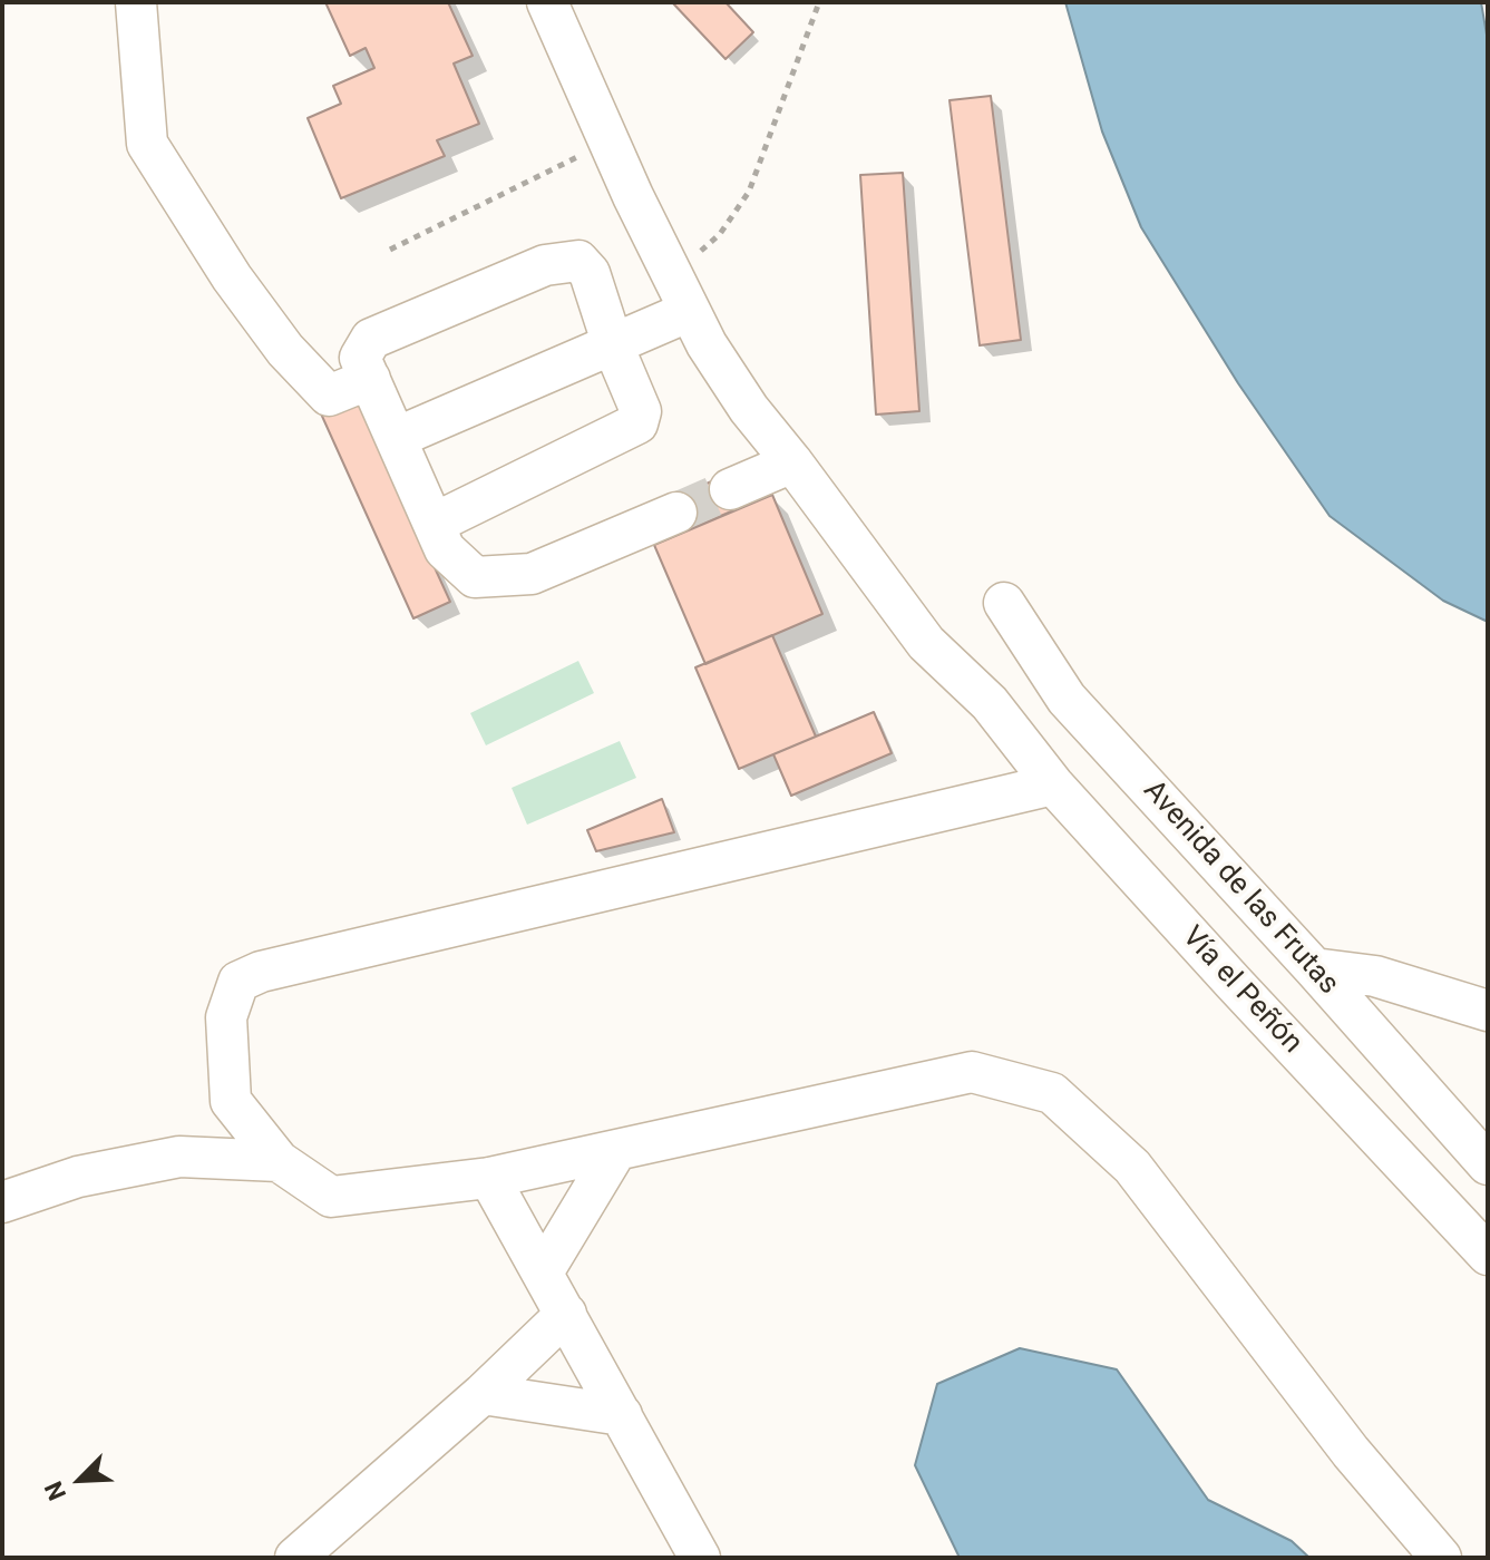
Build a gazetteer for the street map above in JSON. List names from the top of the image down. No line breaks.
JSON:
{"streets":{"street":["Avenida de las Frutas","Vía el Peñón"]},"north":"bottom left"}
